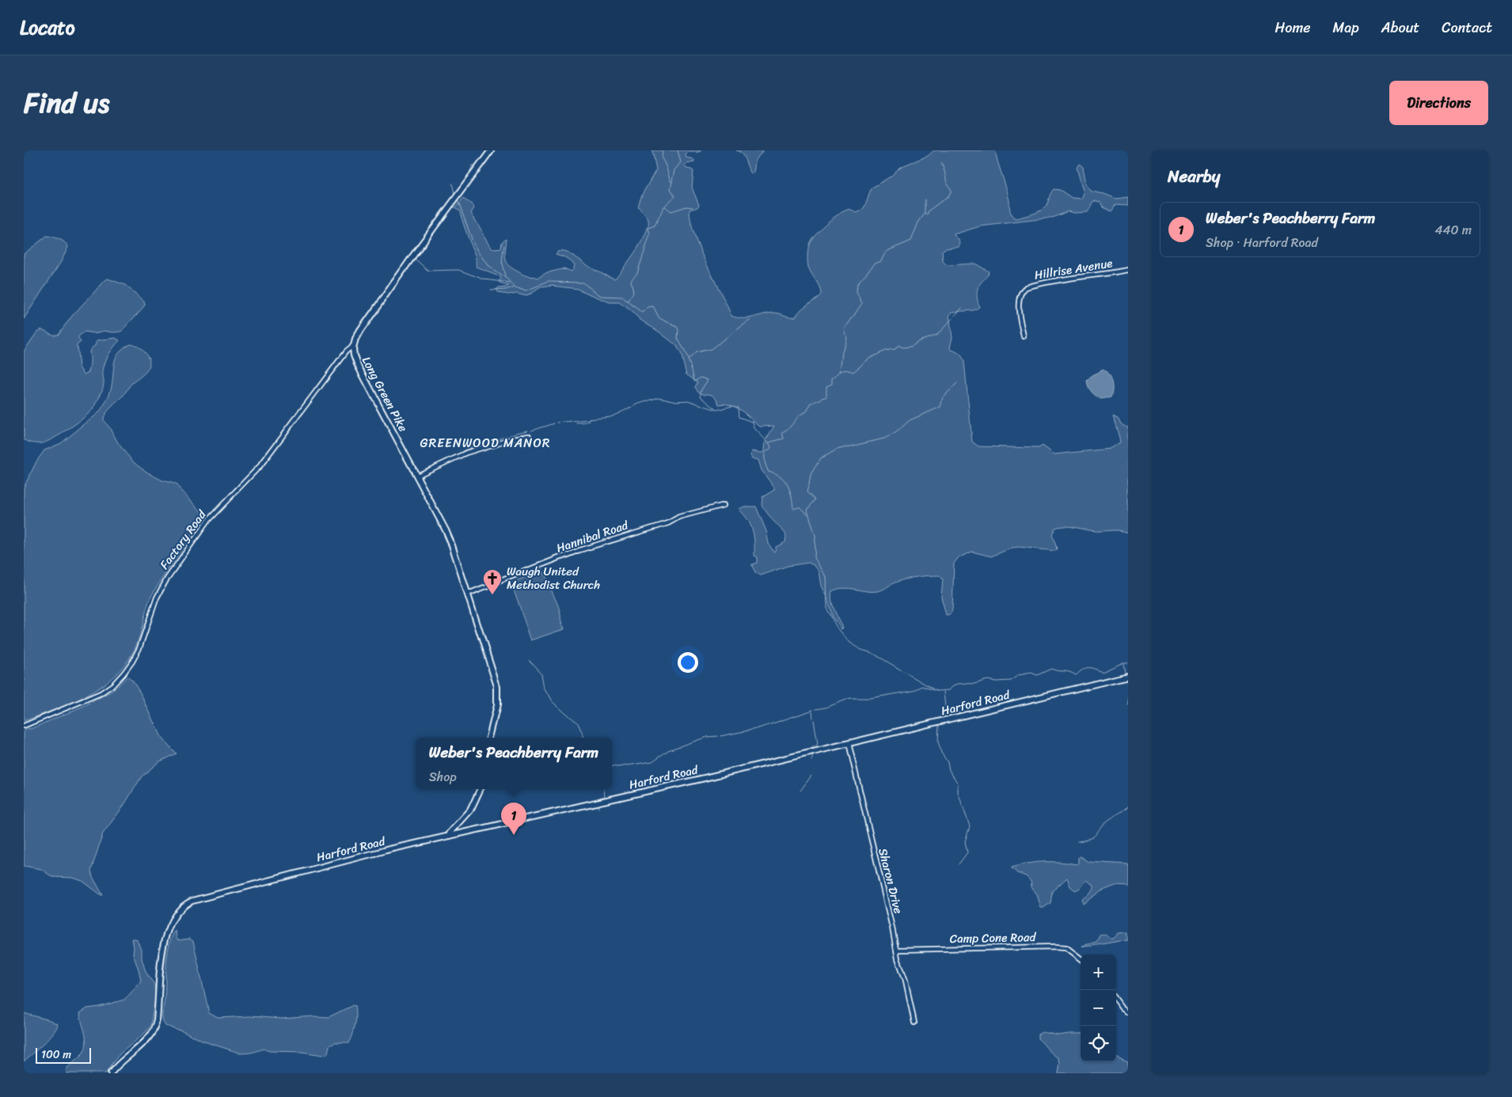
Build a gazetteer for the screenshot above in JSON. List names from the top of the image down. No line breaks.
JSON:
{"streets":{"main road":["Long Green Pike","Harford Road"],"street":["Hillrise Avenue","Hannibal Road","Factory Road","Sharon Drive","Camp Cone Road"]},"crossings":[["Long Green Pike","Hannibal Road"],["Long Green Pike","Factory Road"],["Harford Road","Sharon Drive"],["Sharon Drive","Camp Cone Road"]],"districts":["GREENWOOD MANOR"],"places":{"church":["Waugh United Methodist Church"]},"scale_bar":"100 m","page":{"header":"Locato","nav":["Home","Map","About","Contact"],"title":"Find us","buttons":"Directions","heading":"Nearby","list":[{"mark":"1","name":"Weber's Peachberry Farm","note":"Shop · Harford Road","value":"440 m"}],"popup":["Weber's Peachberry Farm","Shop"],"pins":"1","map_buttons":["+","−"],"scale":"100 m"}}
